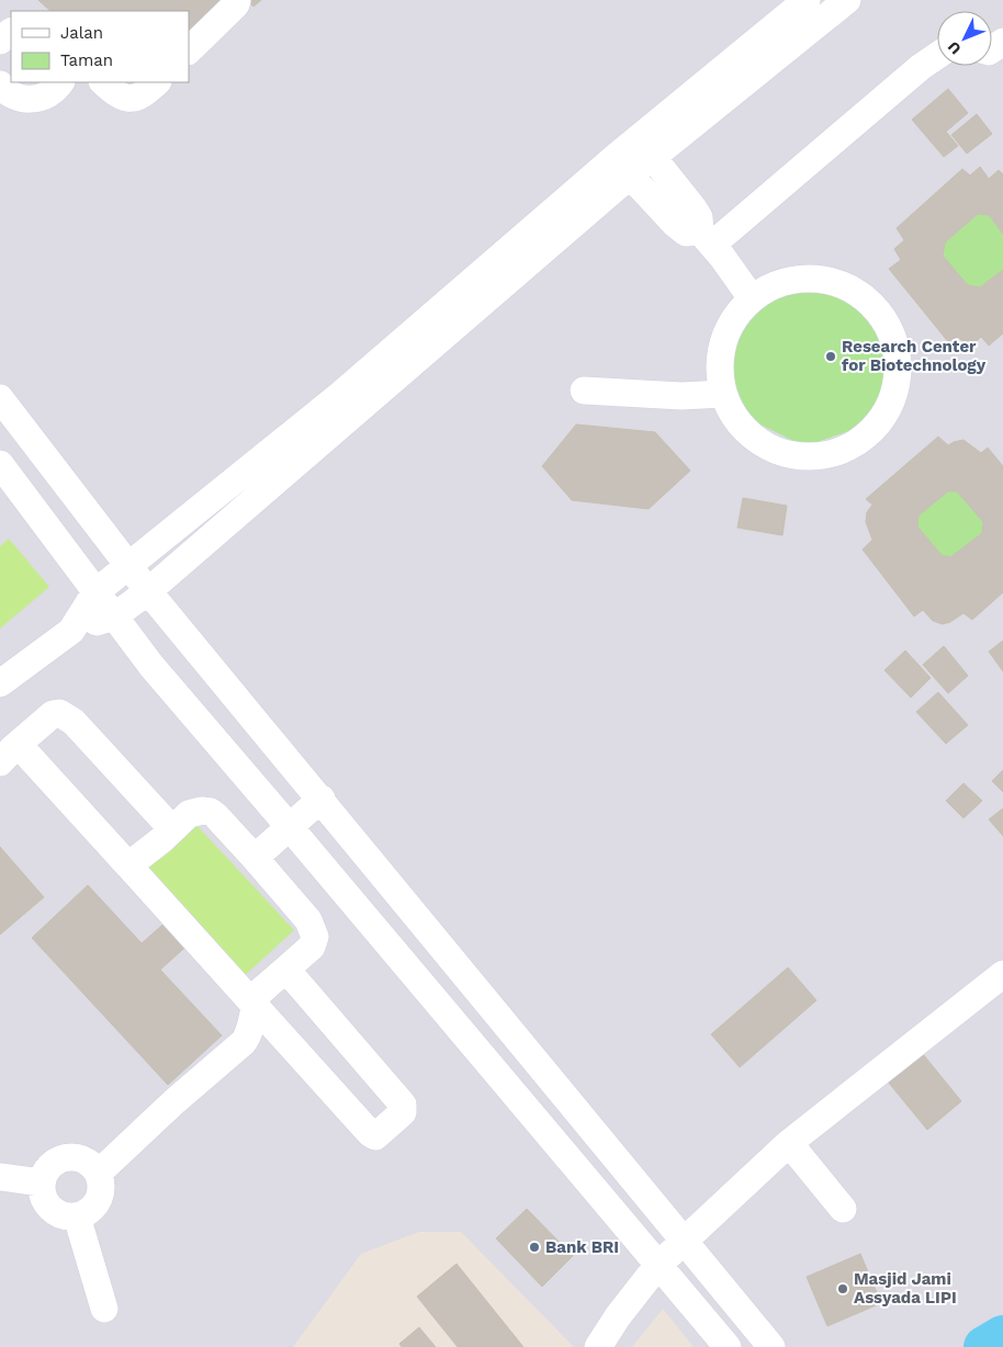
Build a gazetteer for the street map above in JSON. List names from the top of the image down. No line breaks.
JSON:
{"places":["Research Center for Biotechnology","Bank BRI","Masjid Jami Assyada LIPI"],"legend":["Jalan","Taman"],"north":"bottom left"}
